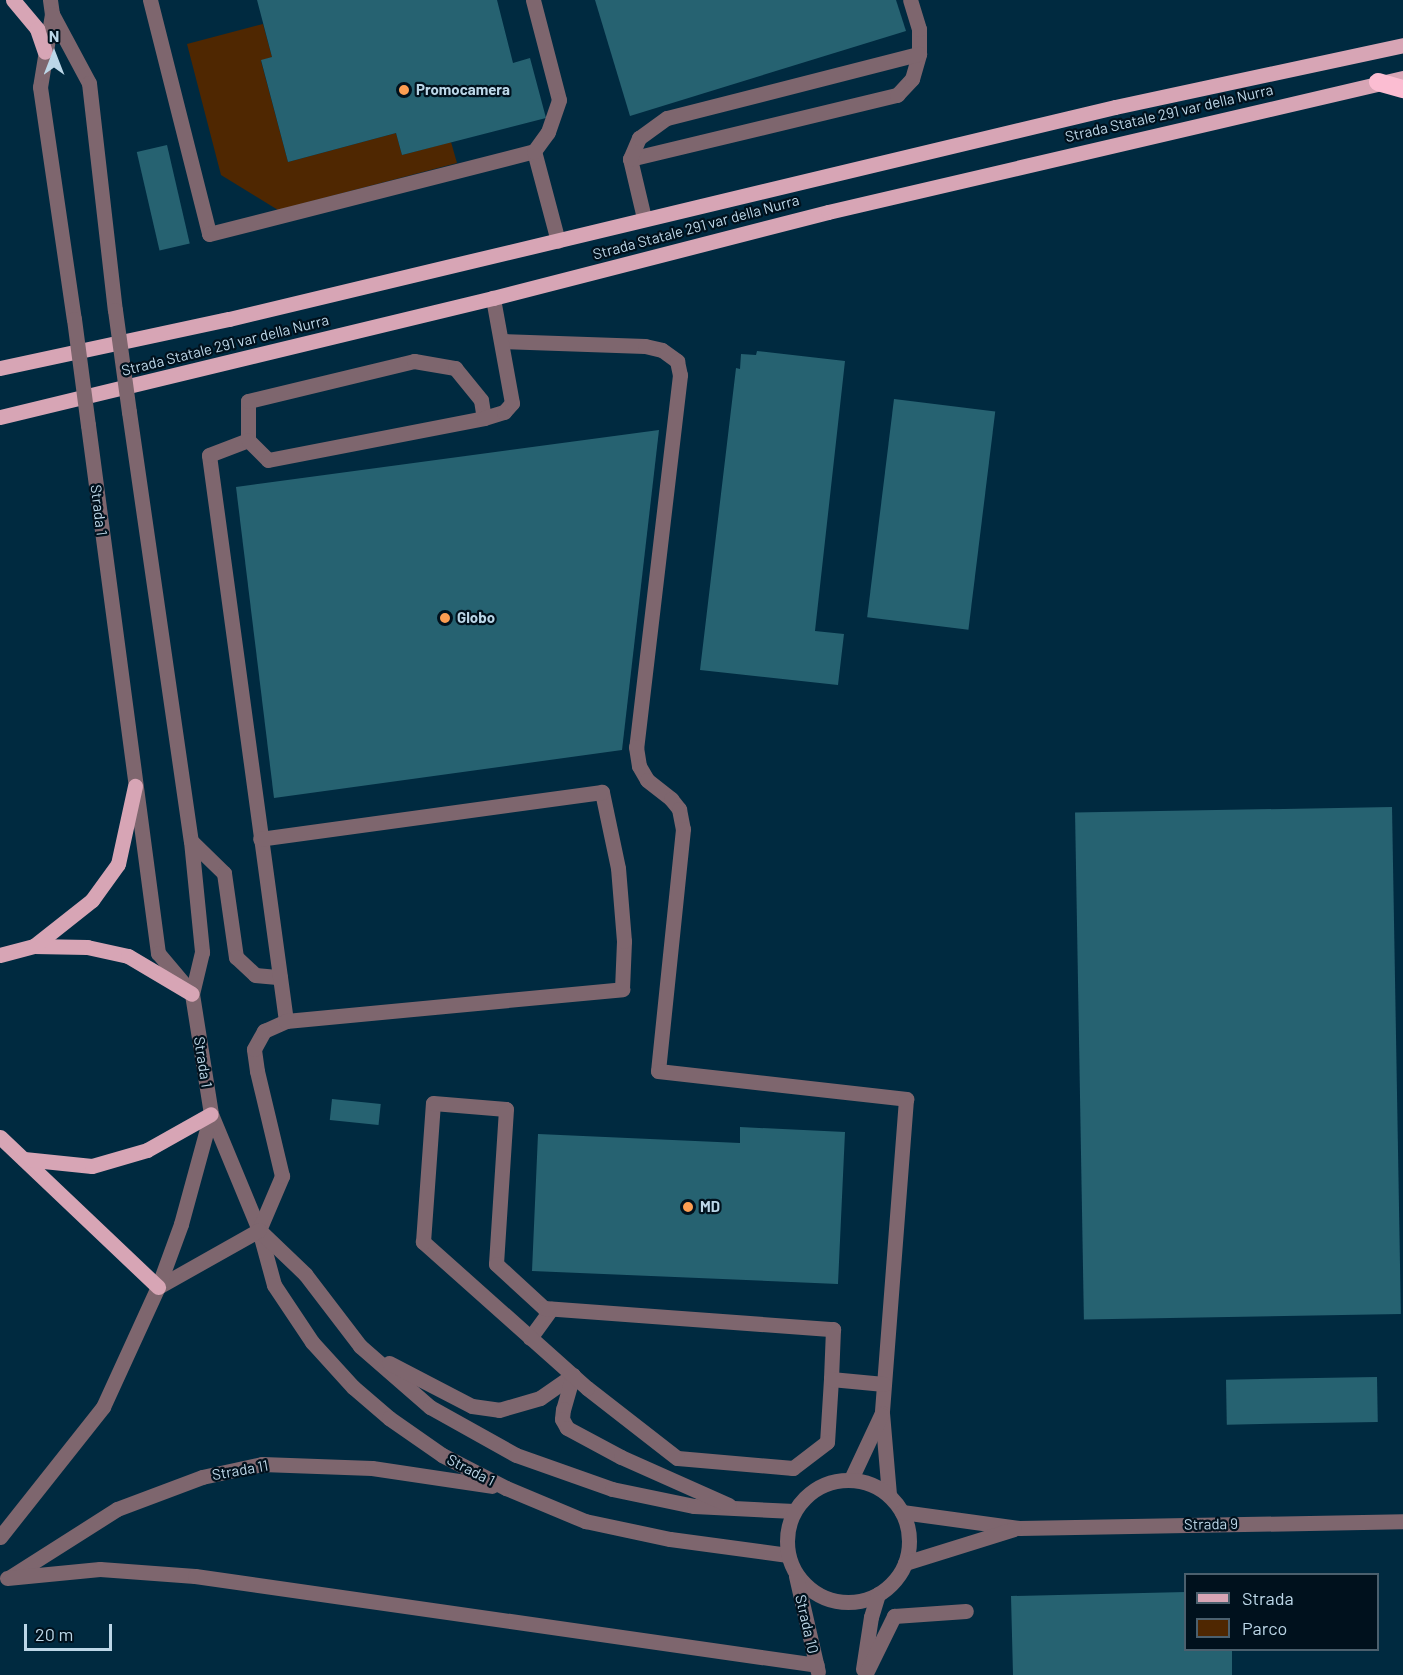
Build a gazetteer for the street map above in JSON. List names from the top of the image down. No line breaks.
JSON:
{"streets":{"main road":["Strada Statale 291 var della Nurra"],"street":["Strada 1","Strada 11","Strada 9","Strada 10"]},"crossings":[["Strada 1","Strada 11"],["Strada 1","Strada 9"],["Strada 1","Strada 10"],["Strada 9","Strada 10"]],"places":["Promocamera","Globo","MD"],"legend":["Strada","Parco"],"scale_bar":"20 m","north":"top"}
